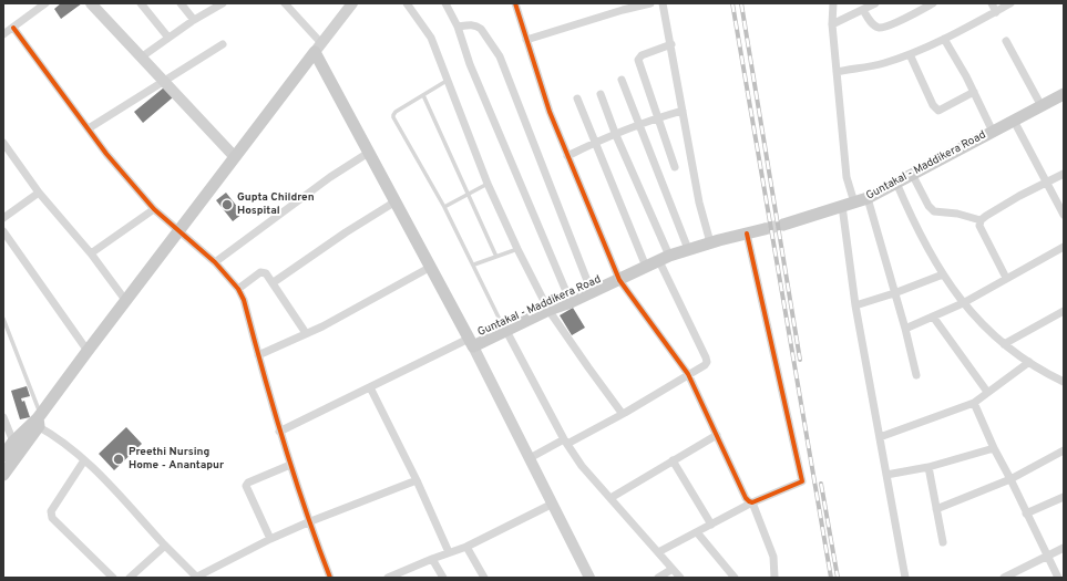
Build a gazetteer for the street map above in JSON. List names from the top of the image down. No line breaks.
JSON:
{"streets":{"main road":["Guntakal - Maddikera Road"]},"places":["Gupta Children Hospital","Preethi Nursing Home - Anantapur"]}
